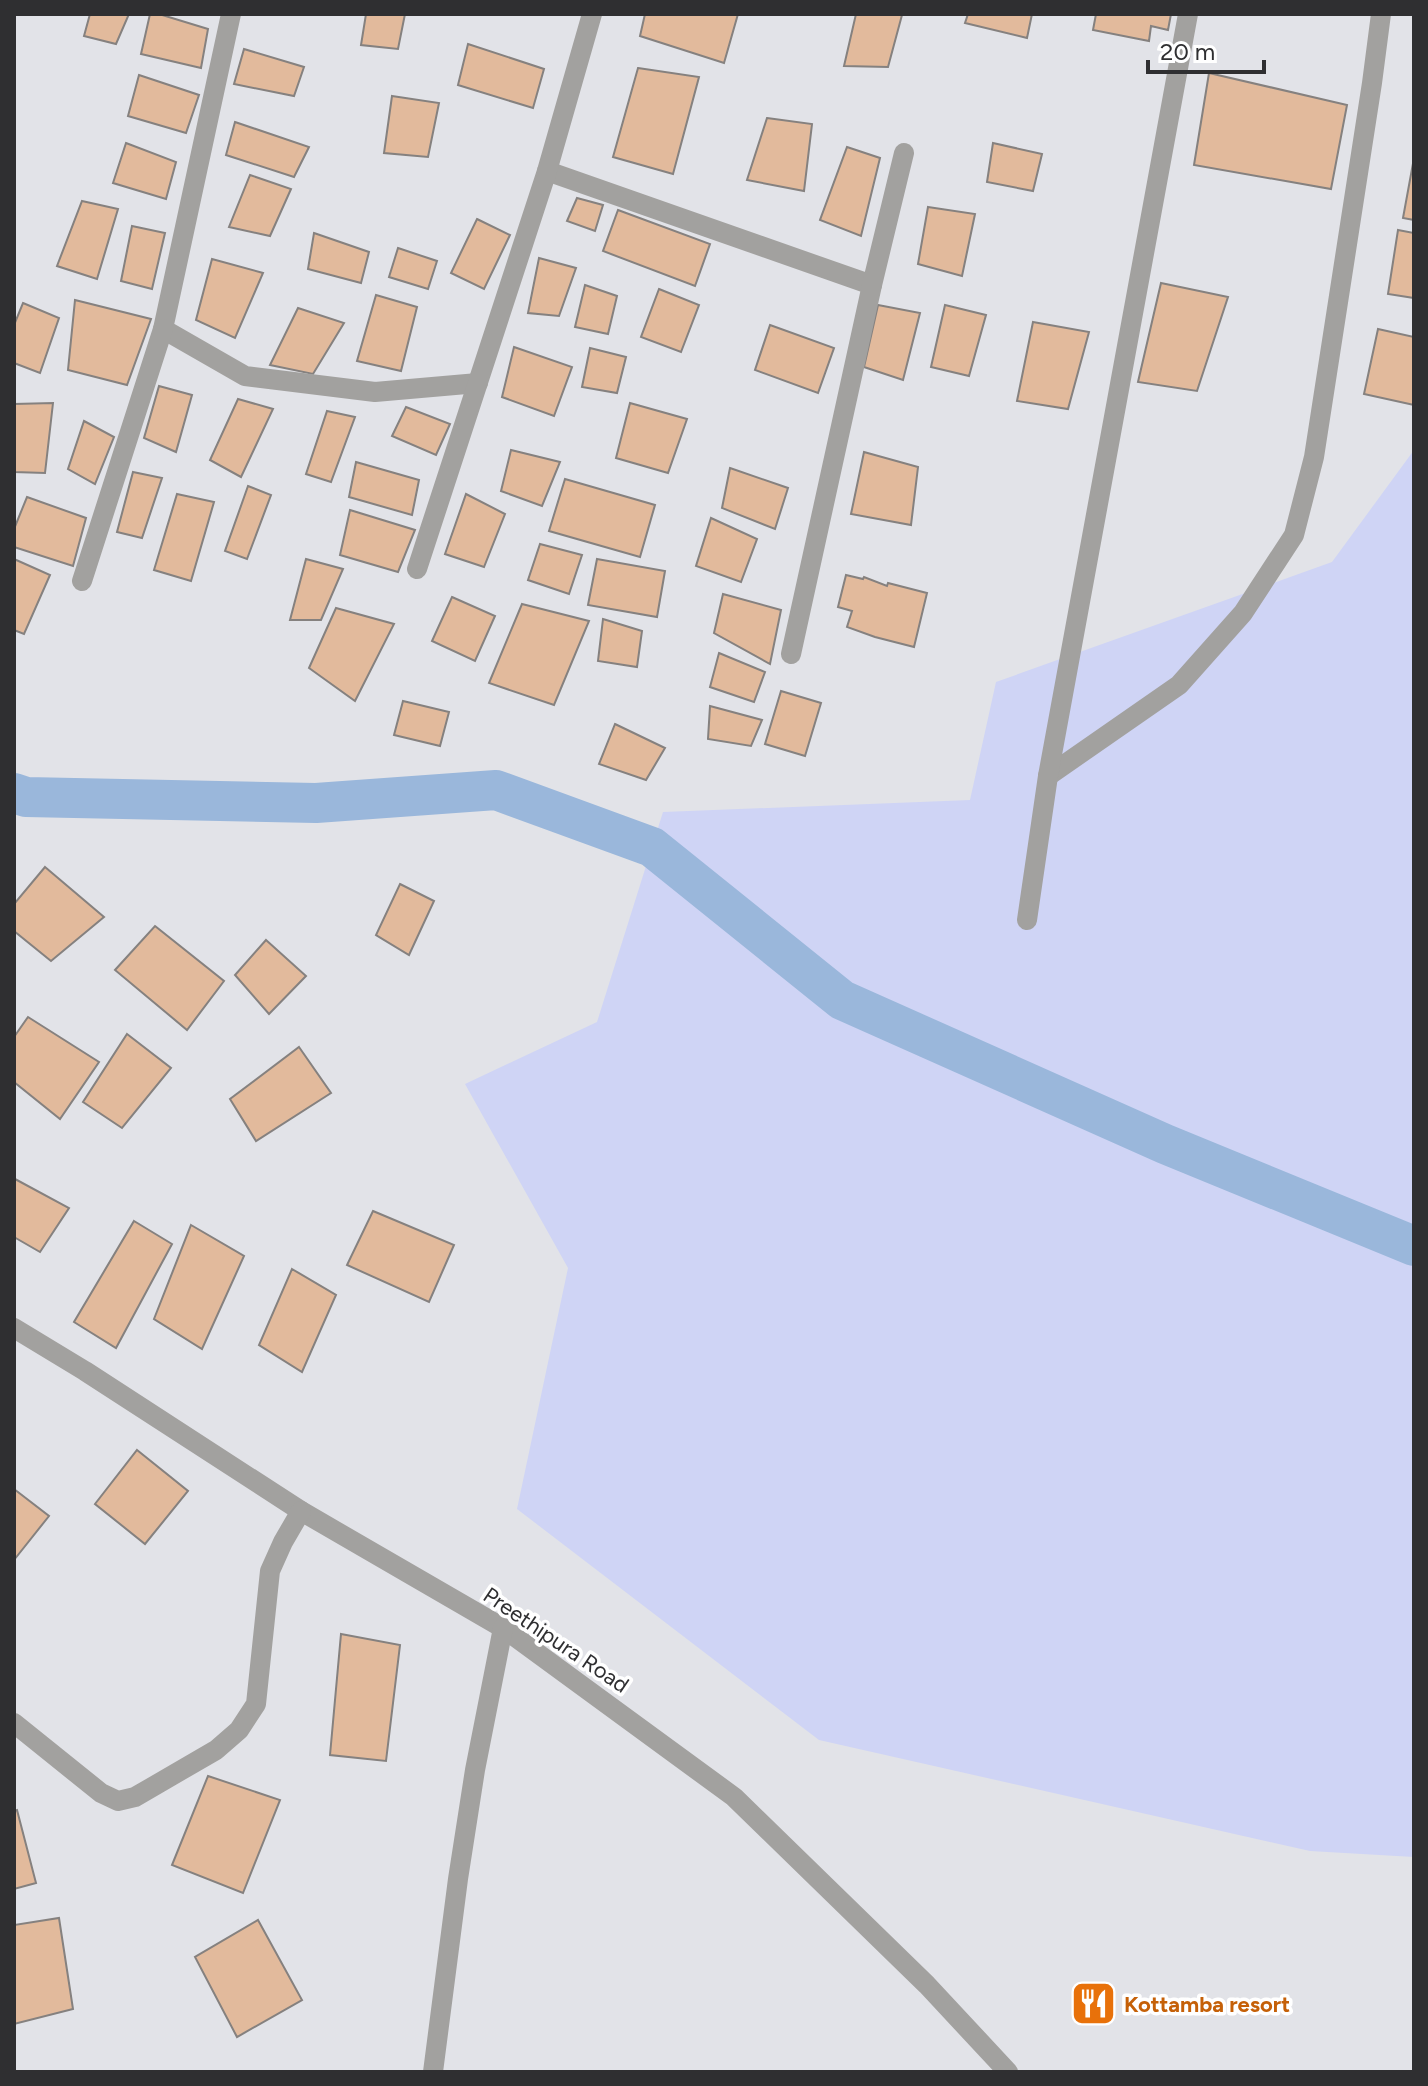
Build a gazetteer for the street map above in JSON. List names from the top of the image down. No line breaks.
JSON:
{"streets":{"street":["Preethipura Road"]},"places":{"restaurant":["Kottamba resort"]},"scale_bar":"20 m"}
